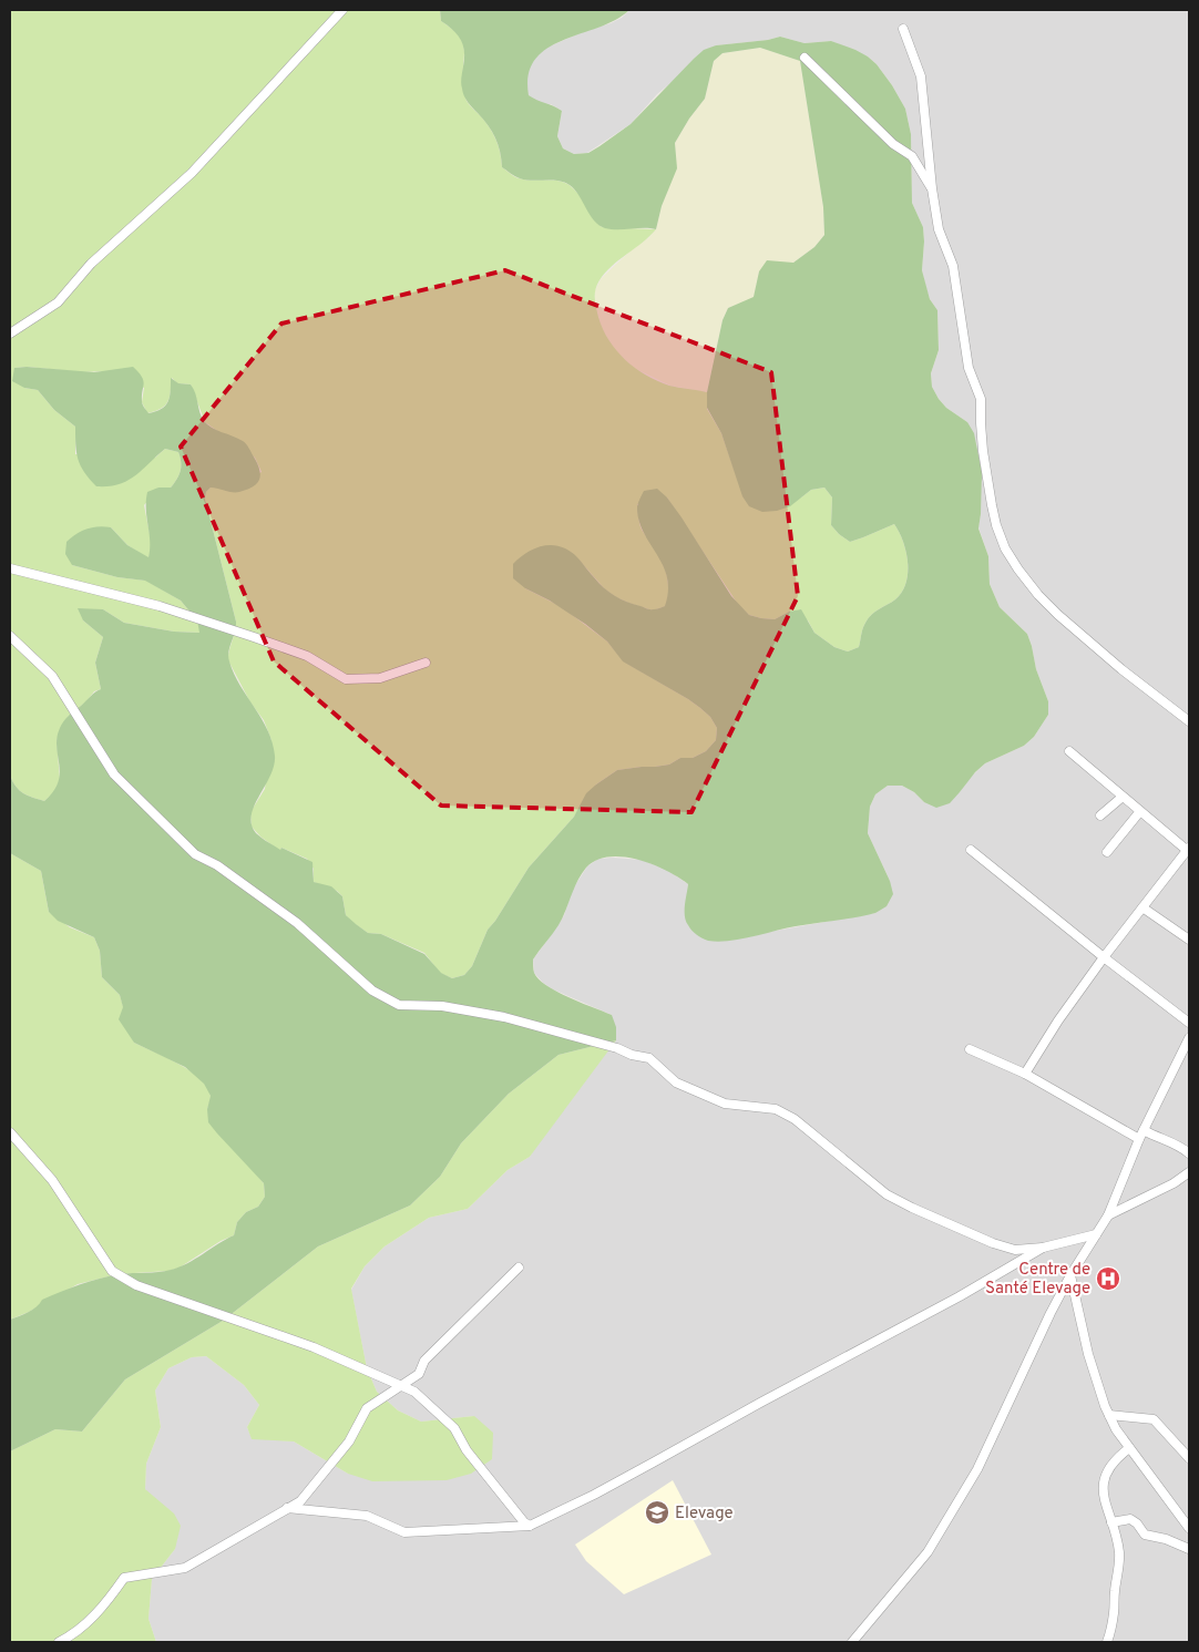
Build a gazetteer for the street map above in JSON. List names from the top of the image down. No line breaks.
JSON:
{"places":{"hospital":["Centre de Santé Elevage"],"school or university":["Elevage"]}}
